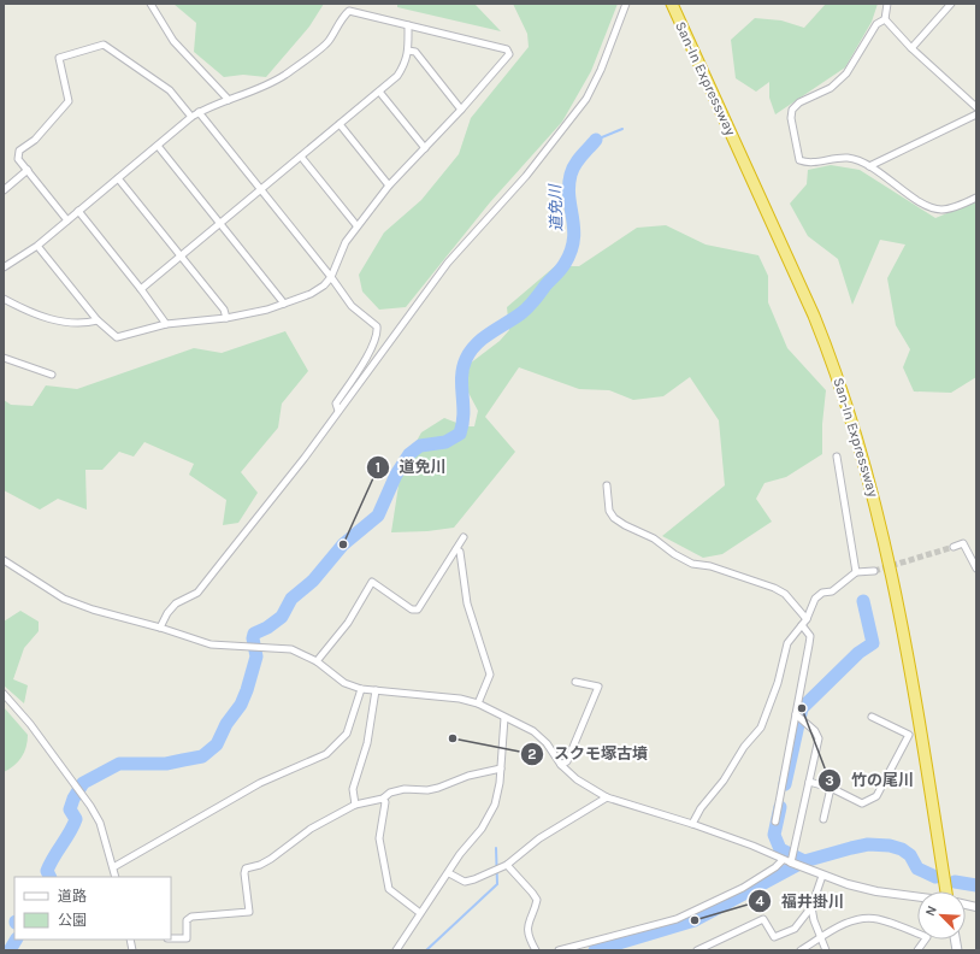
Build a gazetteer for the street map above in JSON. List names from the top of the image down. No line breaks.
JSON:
{"streets":{"highway":["San-In Expressway"]},"water":["道免川"],"places":["道免川","竹の尾川","スクモ塚古墳","福井掛川"],"legend":["道路","公園"],"north":"top left"}
